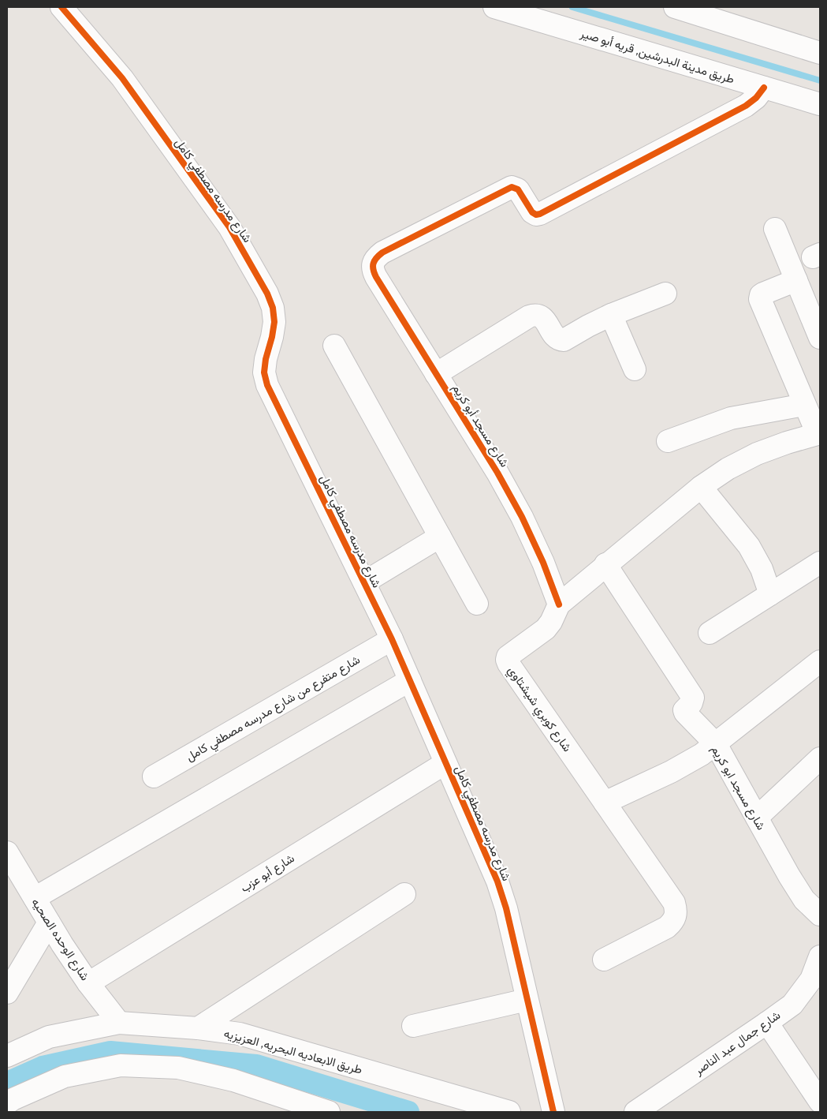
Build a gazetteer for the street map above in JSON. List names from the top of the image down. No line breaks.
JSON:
{"streets":{"street":["طريق مدينة البدرشين, قريه أبو صير","شارع مدرسه مصطفي كامل","شارع مسجد أبو كريم","شارع متفرع من شارع مدرسه مصطفي كامل","شارع كوبري شيشتاوي","شارع مسجد ابو كريم","شارع أبو عزب","شارع الوحده الصحيه","شارع جمال عبد الناصر","طريق الابعاديه البحريه, العزيزيه"]},"crossings":[["طريق مدينة البدرشين, قريه أبو صير","شارع مسجد أبو كريم"],["شارع مدرسه مصطفي كامل","شارع متفرع من شارع مدرسه مصطفي كامل"],["شارع مدرسه مصطفي كامل","شارع أبو عزب"],["شارع مسجد أبو كريم","شارع كوبري شيشتاوي"],["شارع كوبري شيشتاوي","شارع مسجد ابو كريم"],["شارع أبو عزب","شارع الوحده الصحيه"],["شارع الوحده الصحيه","طريق الابعاديه البحريه, العزيزيه"]]}
